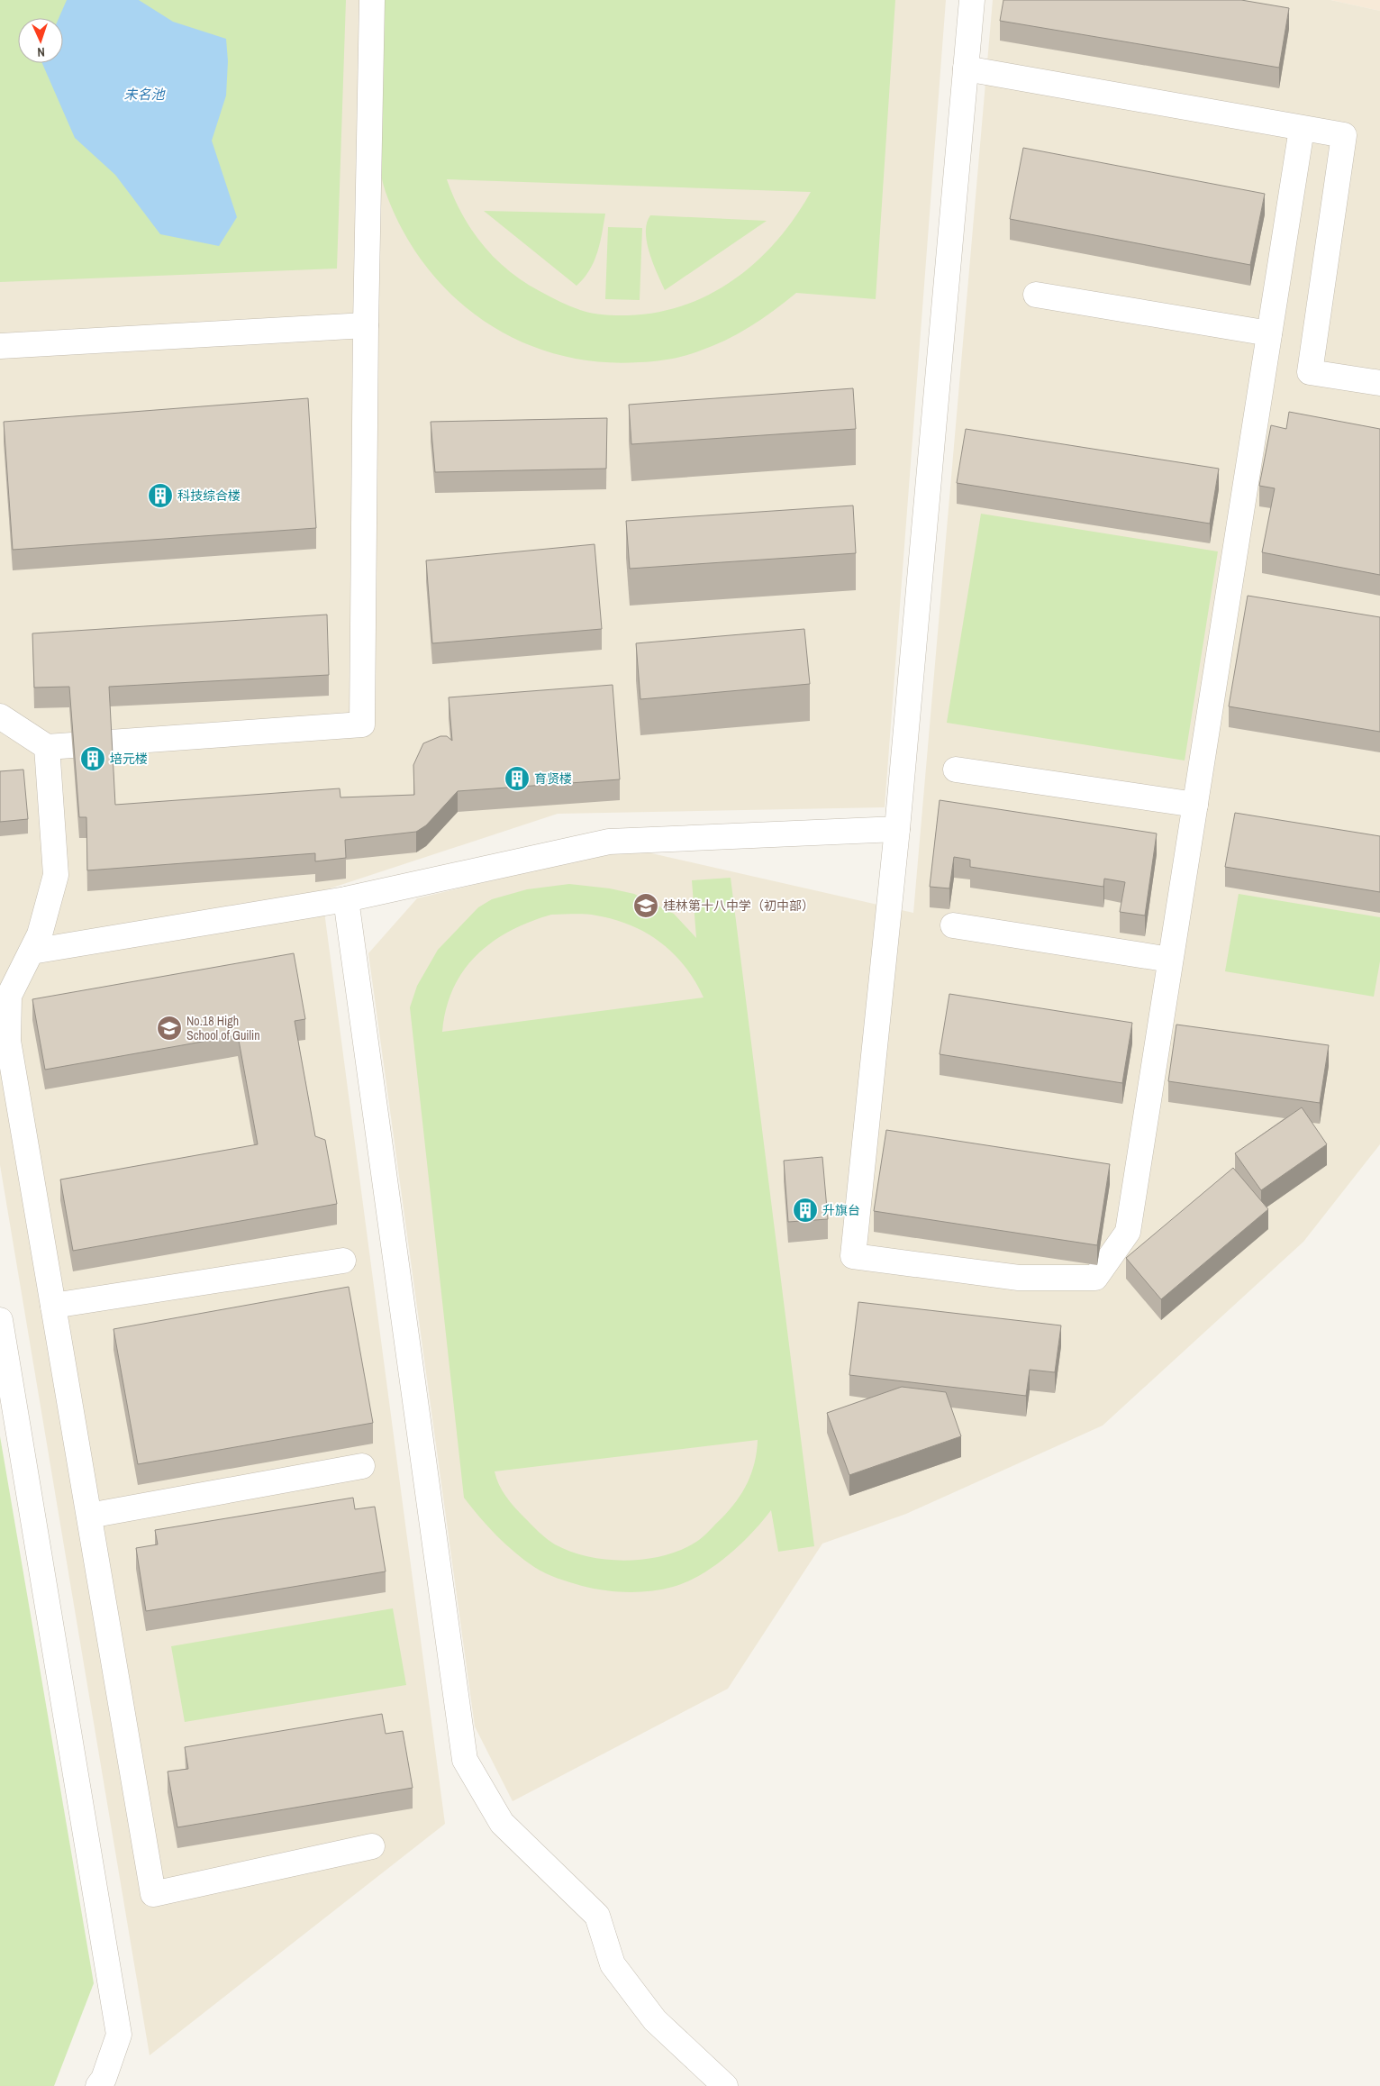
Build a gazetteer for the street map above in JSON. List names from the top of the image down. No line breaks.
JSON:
{"water":["未名池"],"places":{"building":["科技综合楼","培元楼","育贤楼","升旗台"],"school or university":["桂林第十八中学（初中部）","No.18 High School of Guilin"]},"north":"bottom"}
